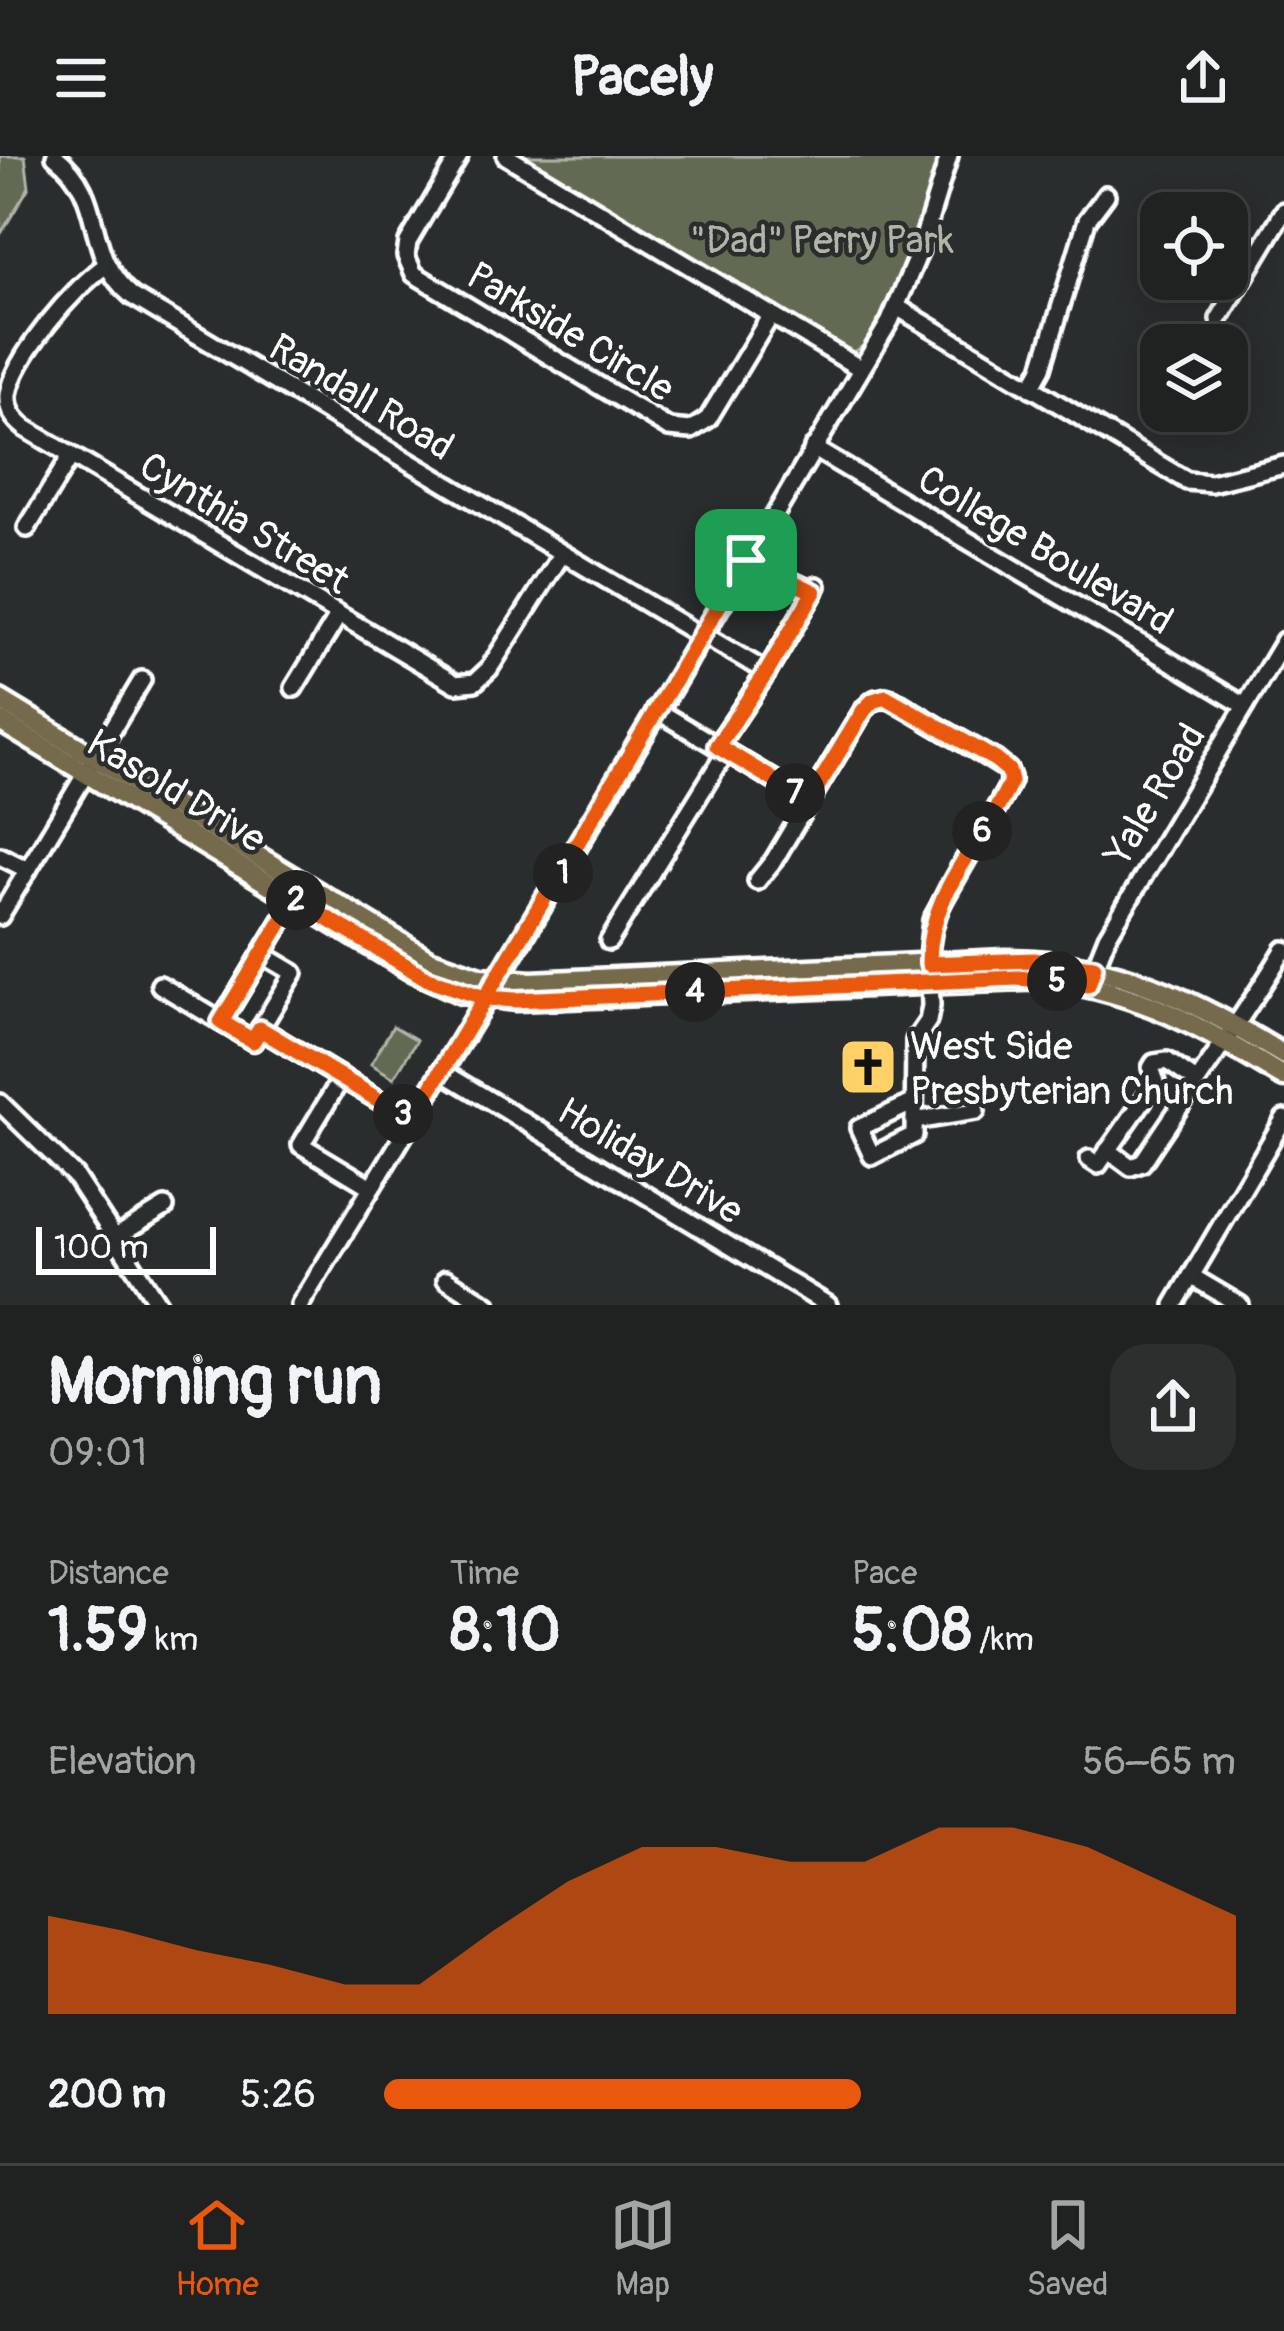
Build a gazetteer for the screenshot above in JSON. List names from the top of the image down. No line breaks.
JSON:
{"streets":{"main road":["Kasold Drive"],"street":["Parkside Circle","Randall Road","Cynthia Street","College Boulevard","Yale Road","Holiday Drive"]},"crossings":[["Randall Road","Cynthia Street"],["College Boulevard","Yale Road"],["Kasold Drive","Yale Road"]],"parks":["\"Dad\" Perry Park"],"places":{"church":["West Side Presbyterian Church"]},"scale_bar":"100 m","page":{"header":"Pacely","pins":["7","6","1","2","5","4","3"],"scale":"100 m","heading":["Morning run","09:01"],"stats":[["Distance","1.59 km"],["Time","8:10"],["Pace","5:08 /km"]],"chart":["Elevation","56–65 m"],"list":[{"name":"200 m","note":"5:26"}],"tabs":["Home","Map","Saved"]}}
